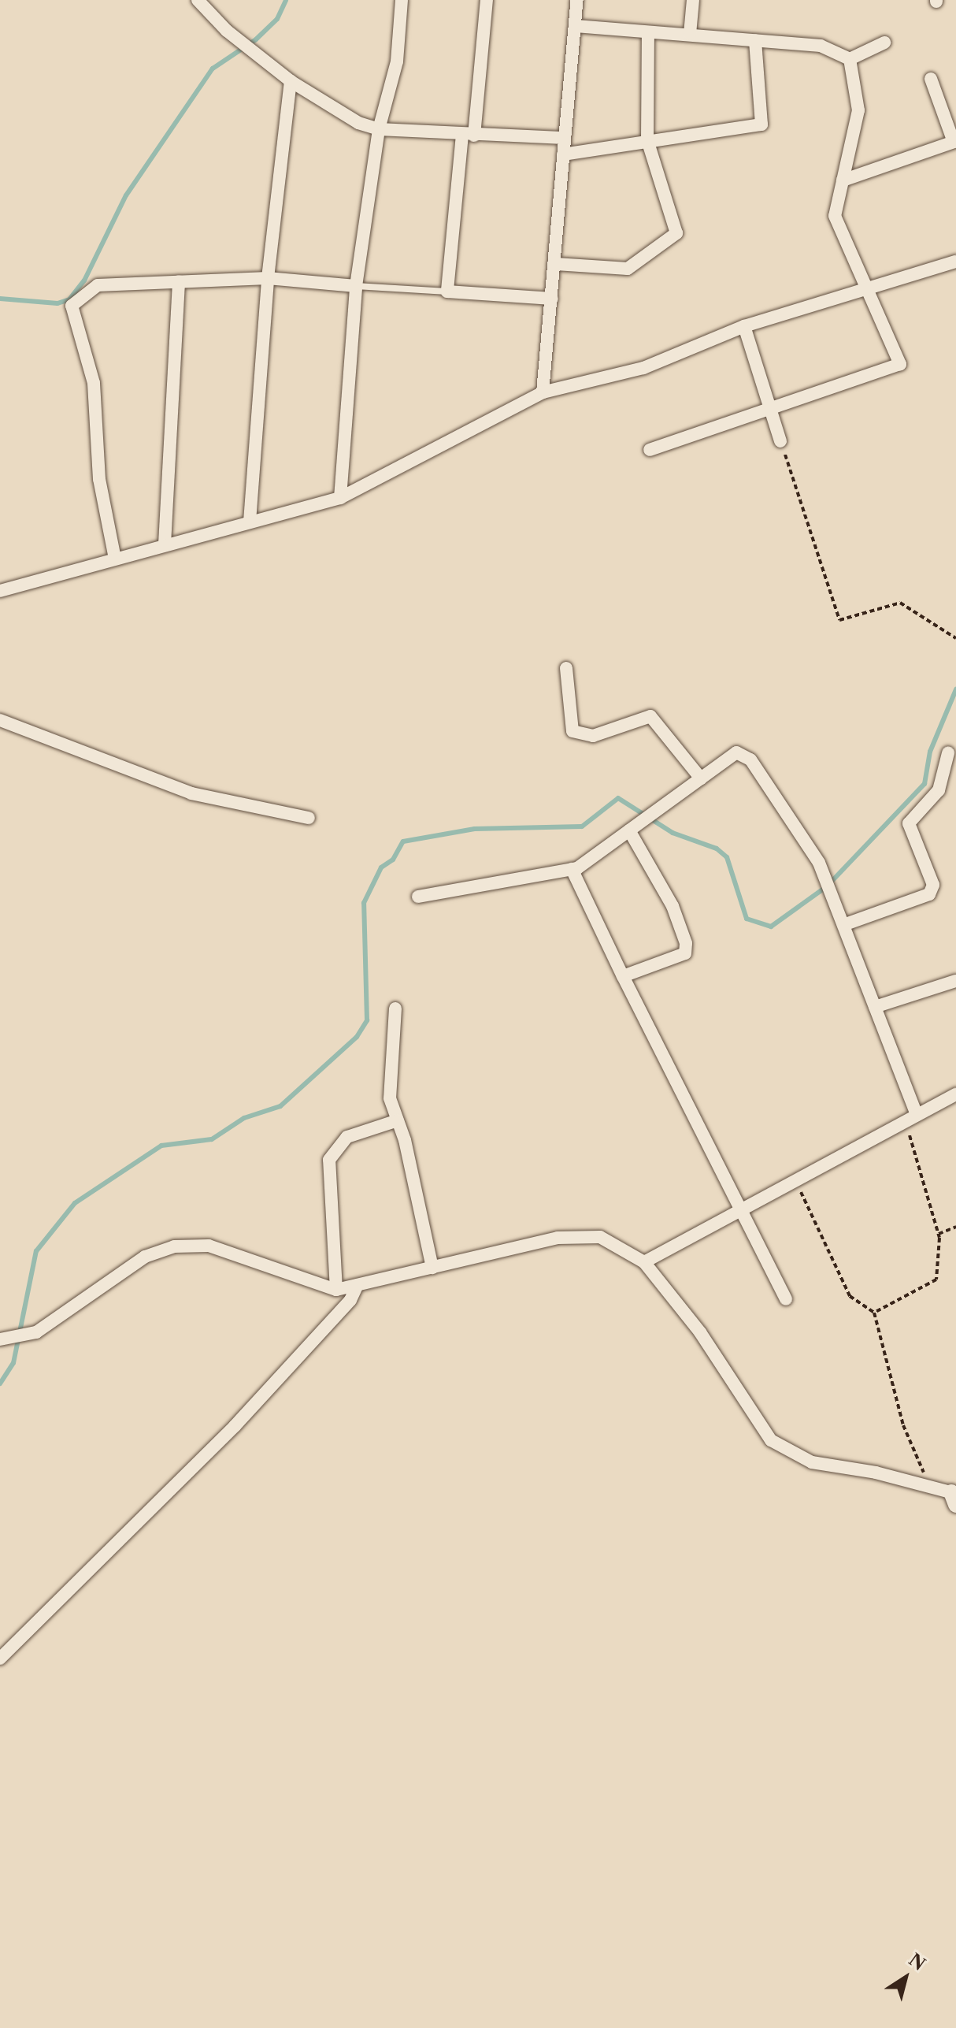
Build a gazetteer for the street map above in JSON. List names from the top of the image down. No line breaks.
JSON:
{"north":"top right"}
